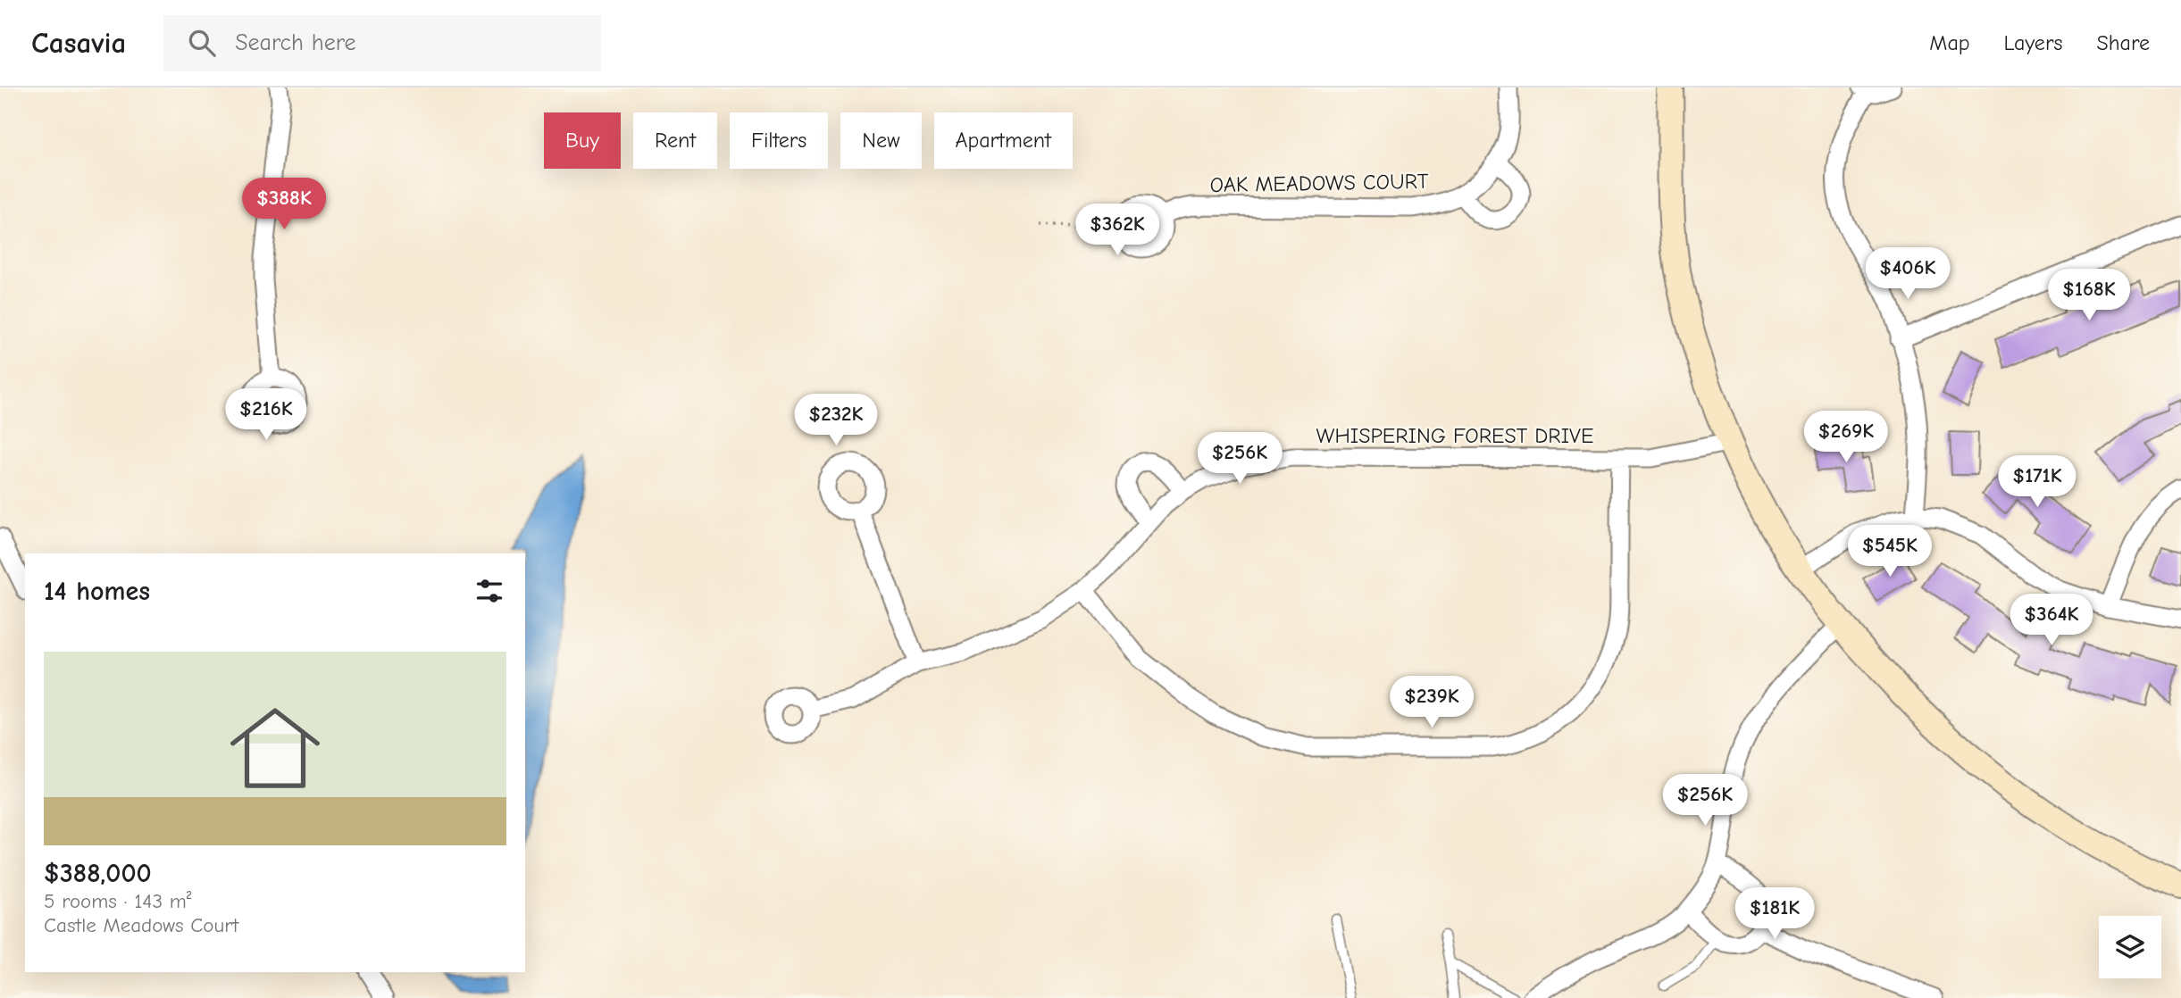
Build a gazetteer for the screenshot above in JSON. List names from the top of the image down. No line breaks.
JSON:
{"streets":{"street":["OAK MEADOWS COURT","WHISPERING FOREST DRIVE"]},"page":{"header":"Casavia","search":"Search here","nav":["Map","Layers","Share"],"chip":["Buy","Rent","Filters","New","Apartment"],"price":["$388K","$362K","$406K","$168K","$216K","$232K","$269K","$256K","$171K","$545K","$364K","$239K","$256K","$181K"],"heading":"14 homes","list":[{"name":"$388,000","note":"5 rooms · 143 m² · Castle Meadows Court"}]}}
